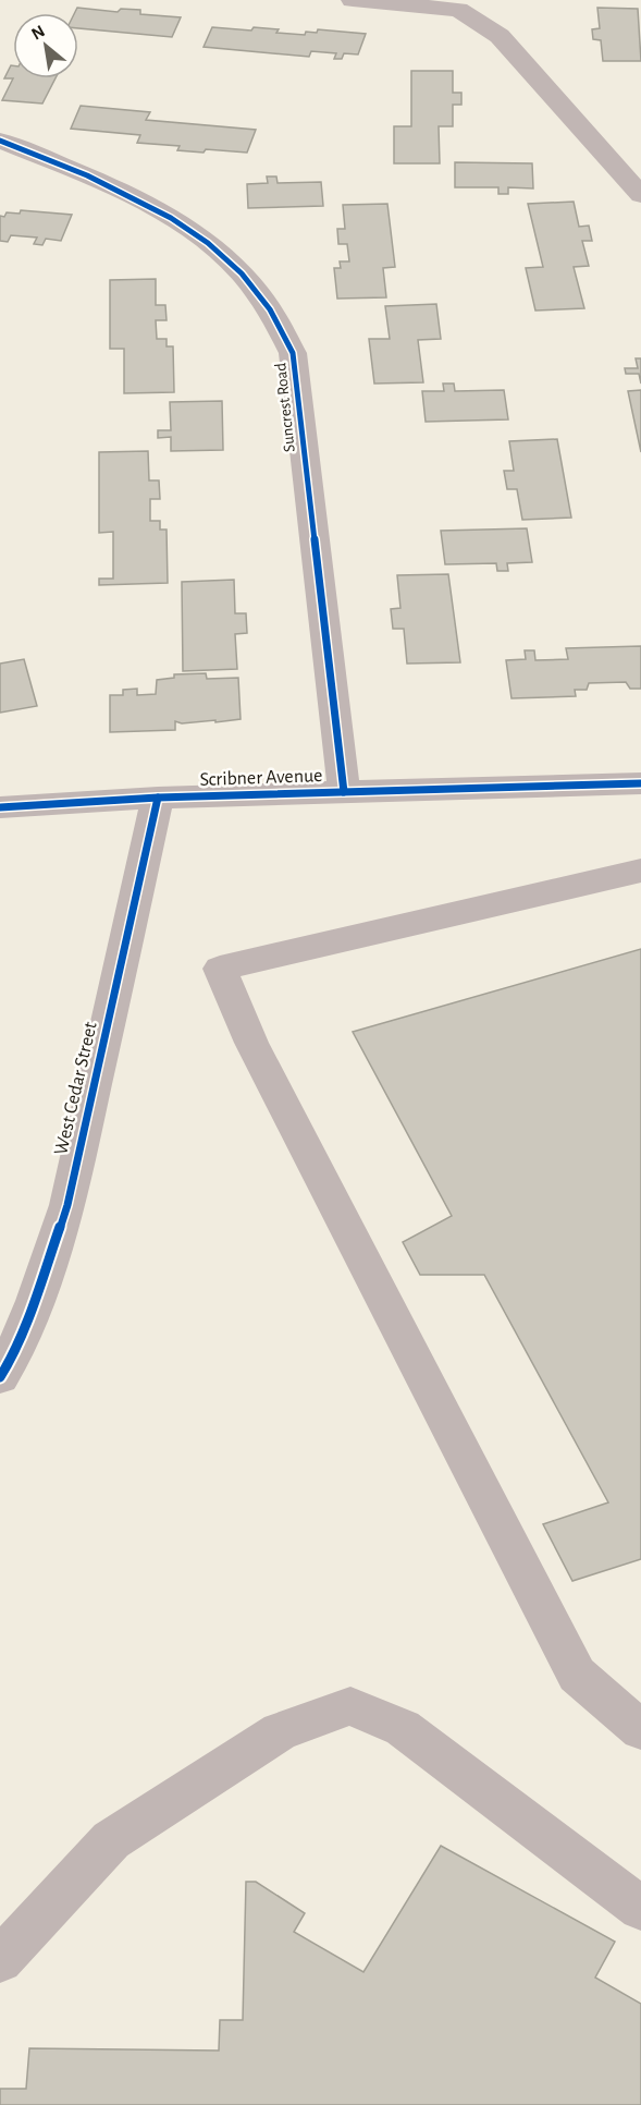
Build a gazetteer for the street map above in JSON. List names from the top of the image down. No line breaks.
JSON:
{"streets":{"street":["Suncrest Road","Scribner Avenue","West Cedar Street"]},"crossings":[["Suncrest Road","Scribner Avenue"],["Scribner Avenue","West Cedar Street"]],"north":"top left"}
